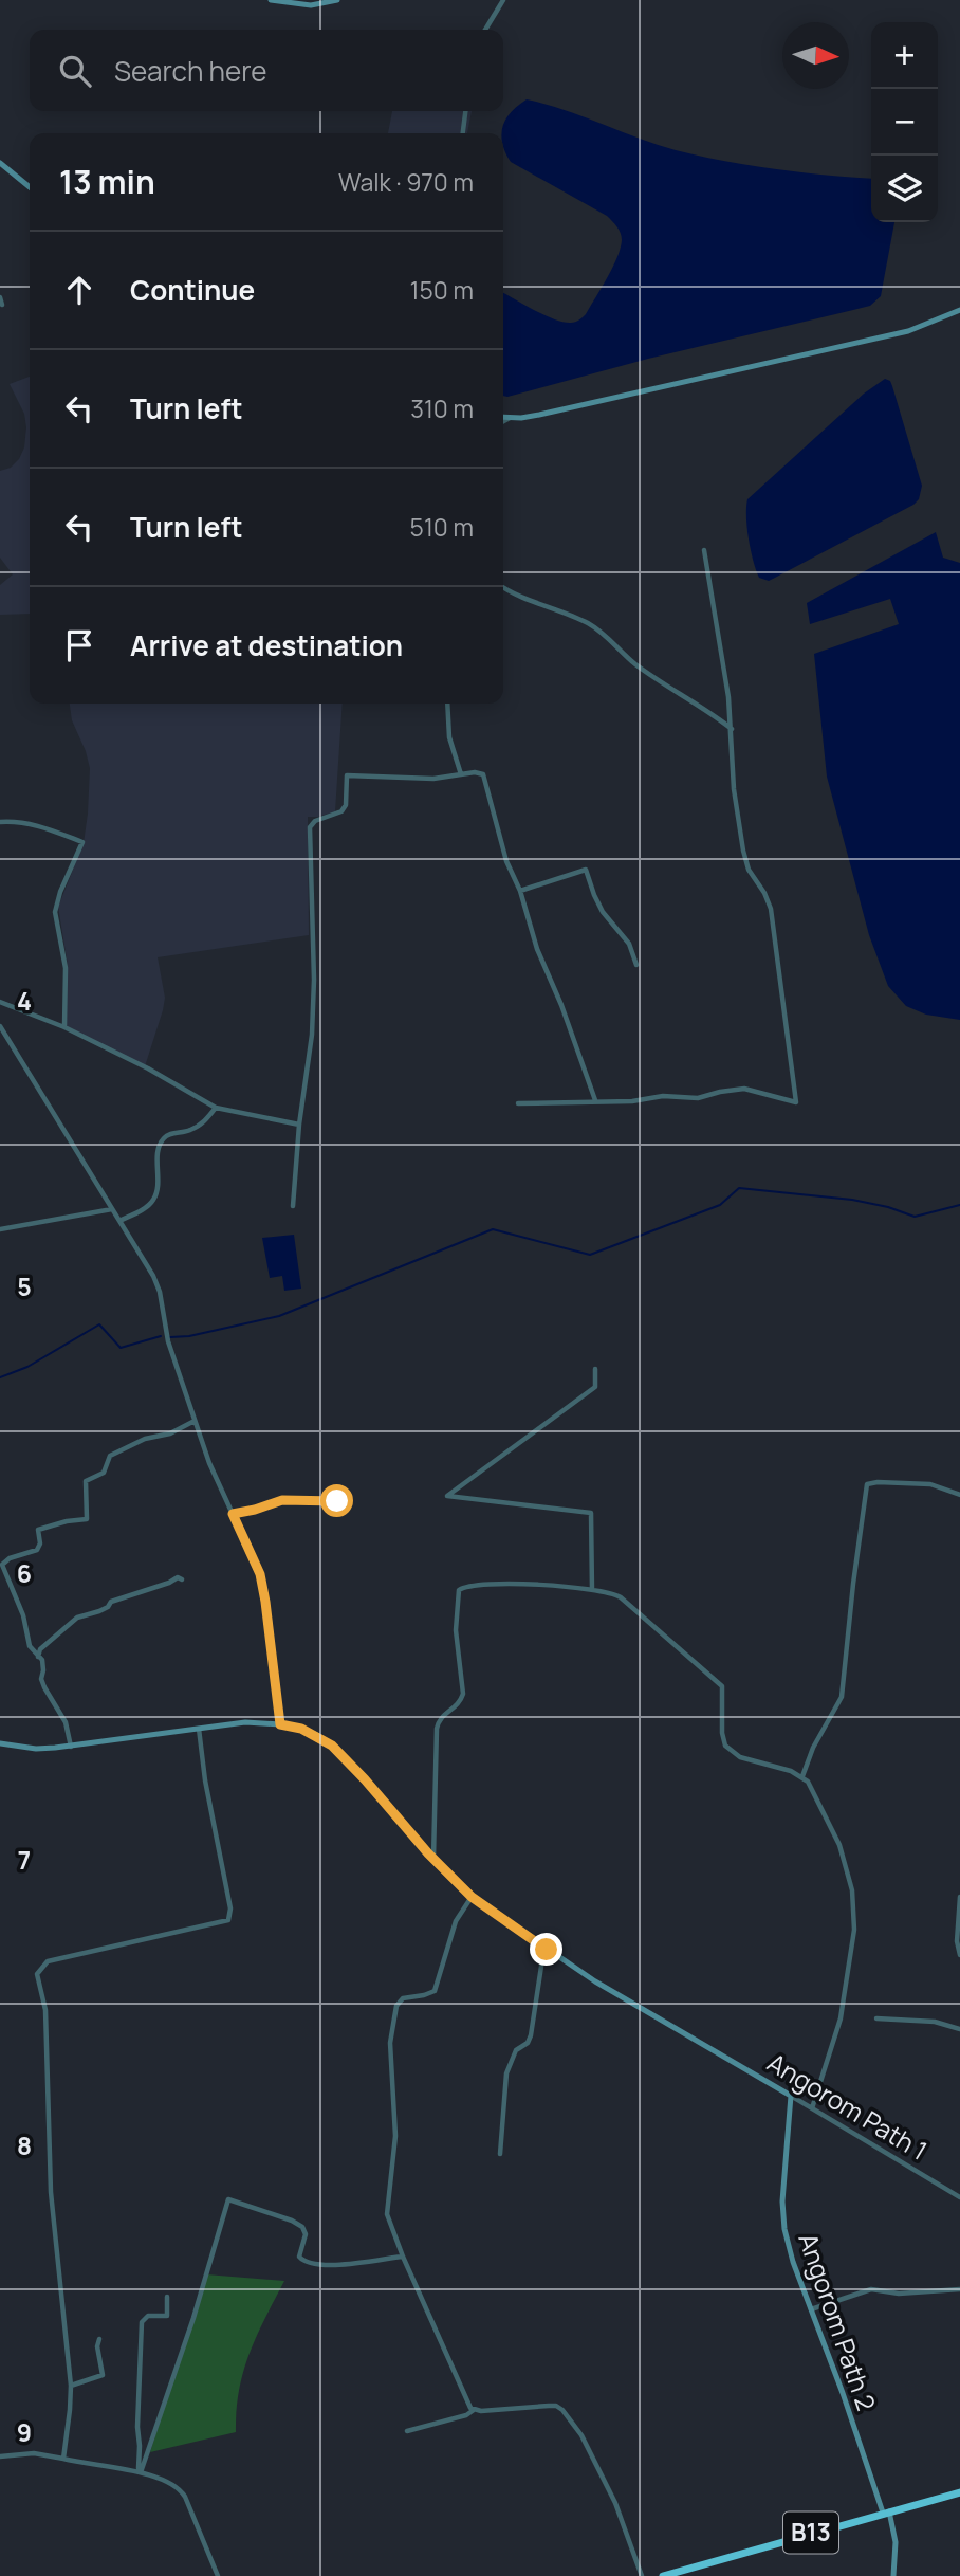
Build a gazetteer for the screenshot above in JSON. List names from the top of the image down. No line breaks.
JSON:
{"streets":{"highway":["B13"],"street":["Angorom Path 1","Angorom Path 2"]},"crossings":[["Angorom Path 1","Angorom Path 2"],["Angorom Path 2","B13"]],"north":"right","page":{"map_buttons":["+","−"],"search":"Search here","heading":["13 min","Walk · 970 m"],"list":[["Continue","150 m"],["Turn left","310 m"],["Turn left","510 m"],"Arrive at destination"]},"grid":{"rows":["4","5","6","7","8","9"]}}
